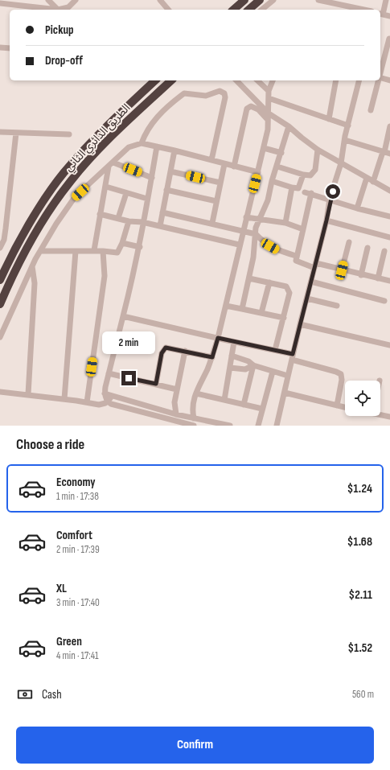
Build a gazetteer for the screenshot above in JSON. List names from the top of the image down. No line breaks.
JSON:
{"streets":{"highway":["الطريق الدائري الثاني"]},"page":{"banner":["Pickup","Drop-off"],"bubble":"2 min","heading":"Choose a ride","list":[{"name":"Economy","note":"1 min · 17:38","value":"$1.24"},{"name":"Comfort","note":"2 min · 17:39","value":"$1.68"},{"name":"XL","note":"3 min · 17:40","value":"$2.11"},{"name":"Green","note":"4 min · 17:41","value":"$1.52"}],"pay":["Cash","560 m"],"buttons":"Confirm"}}
